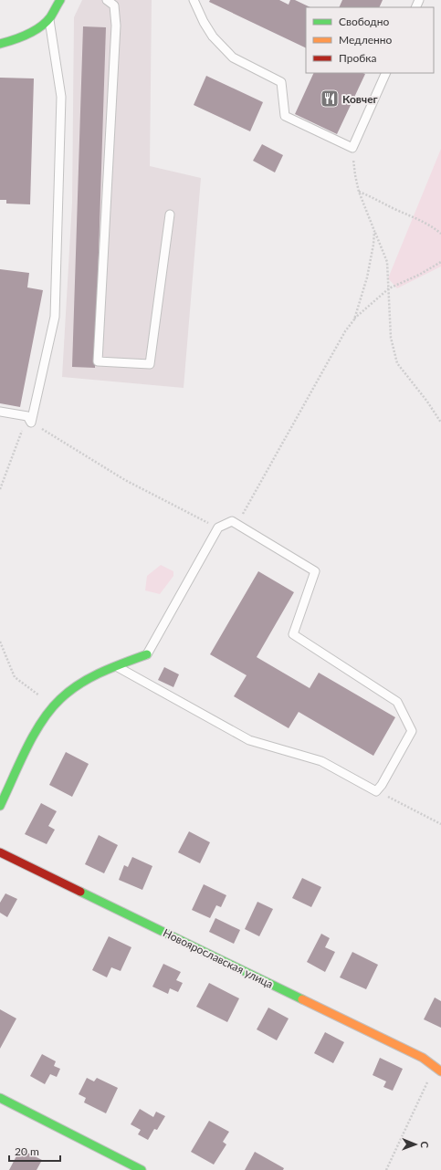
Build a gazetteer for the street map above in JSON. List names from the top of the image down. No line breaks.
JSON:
{"streets":{"street":["Новоярославская улица"]},"places":{"restaurant":["Ковчег"]},"legend":["Свободно","Медленно","Пробка"],"scale_bar":"20 m","north":"right"}
